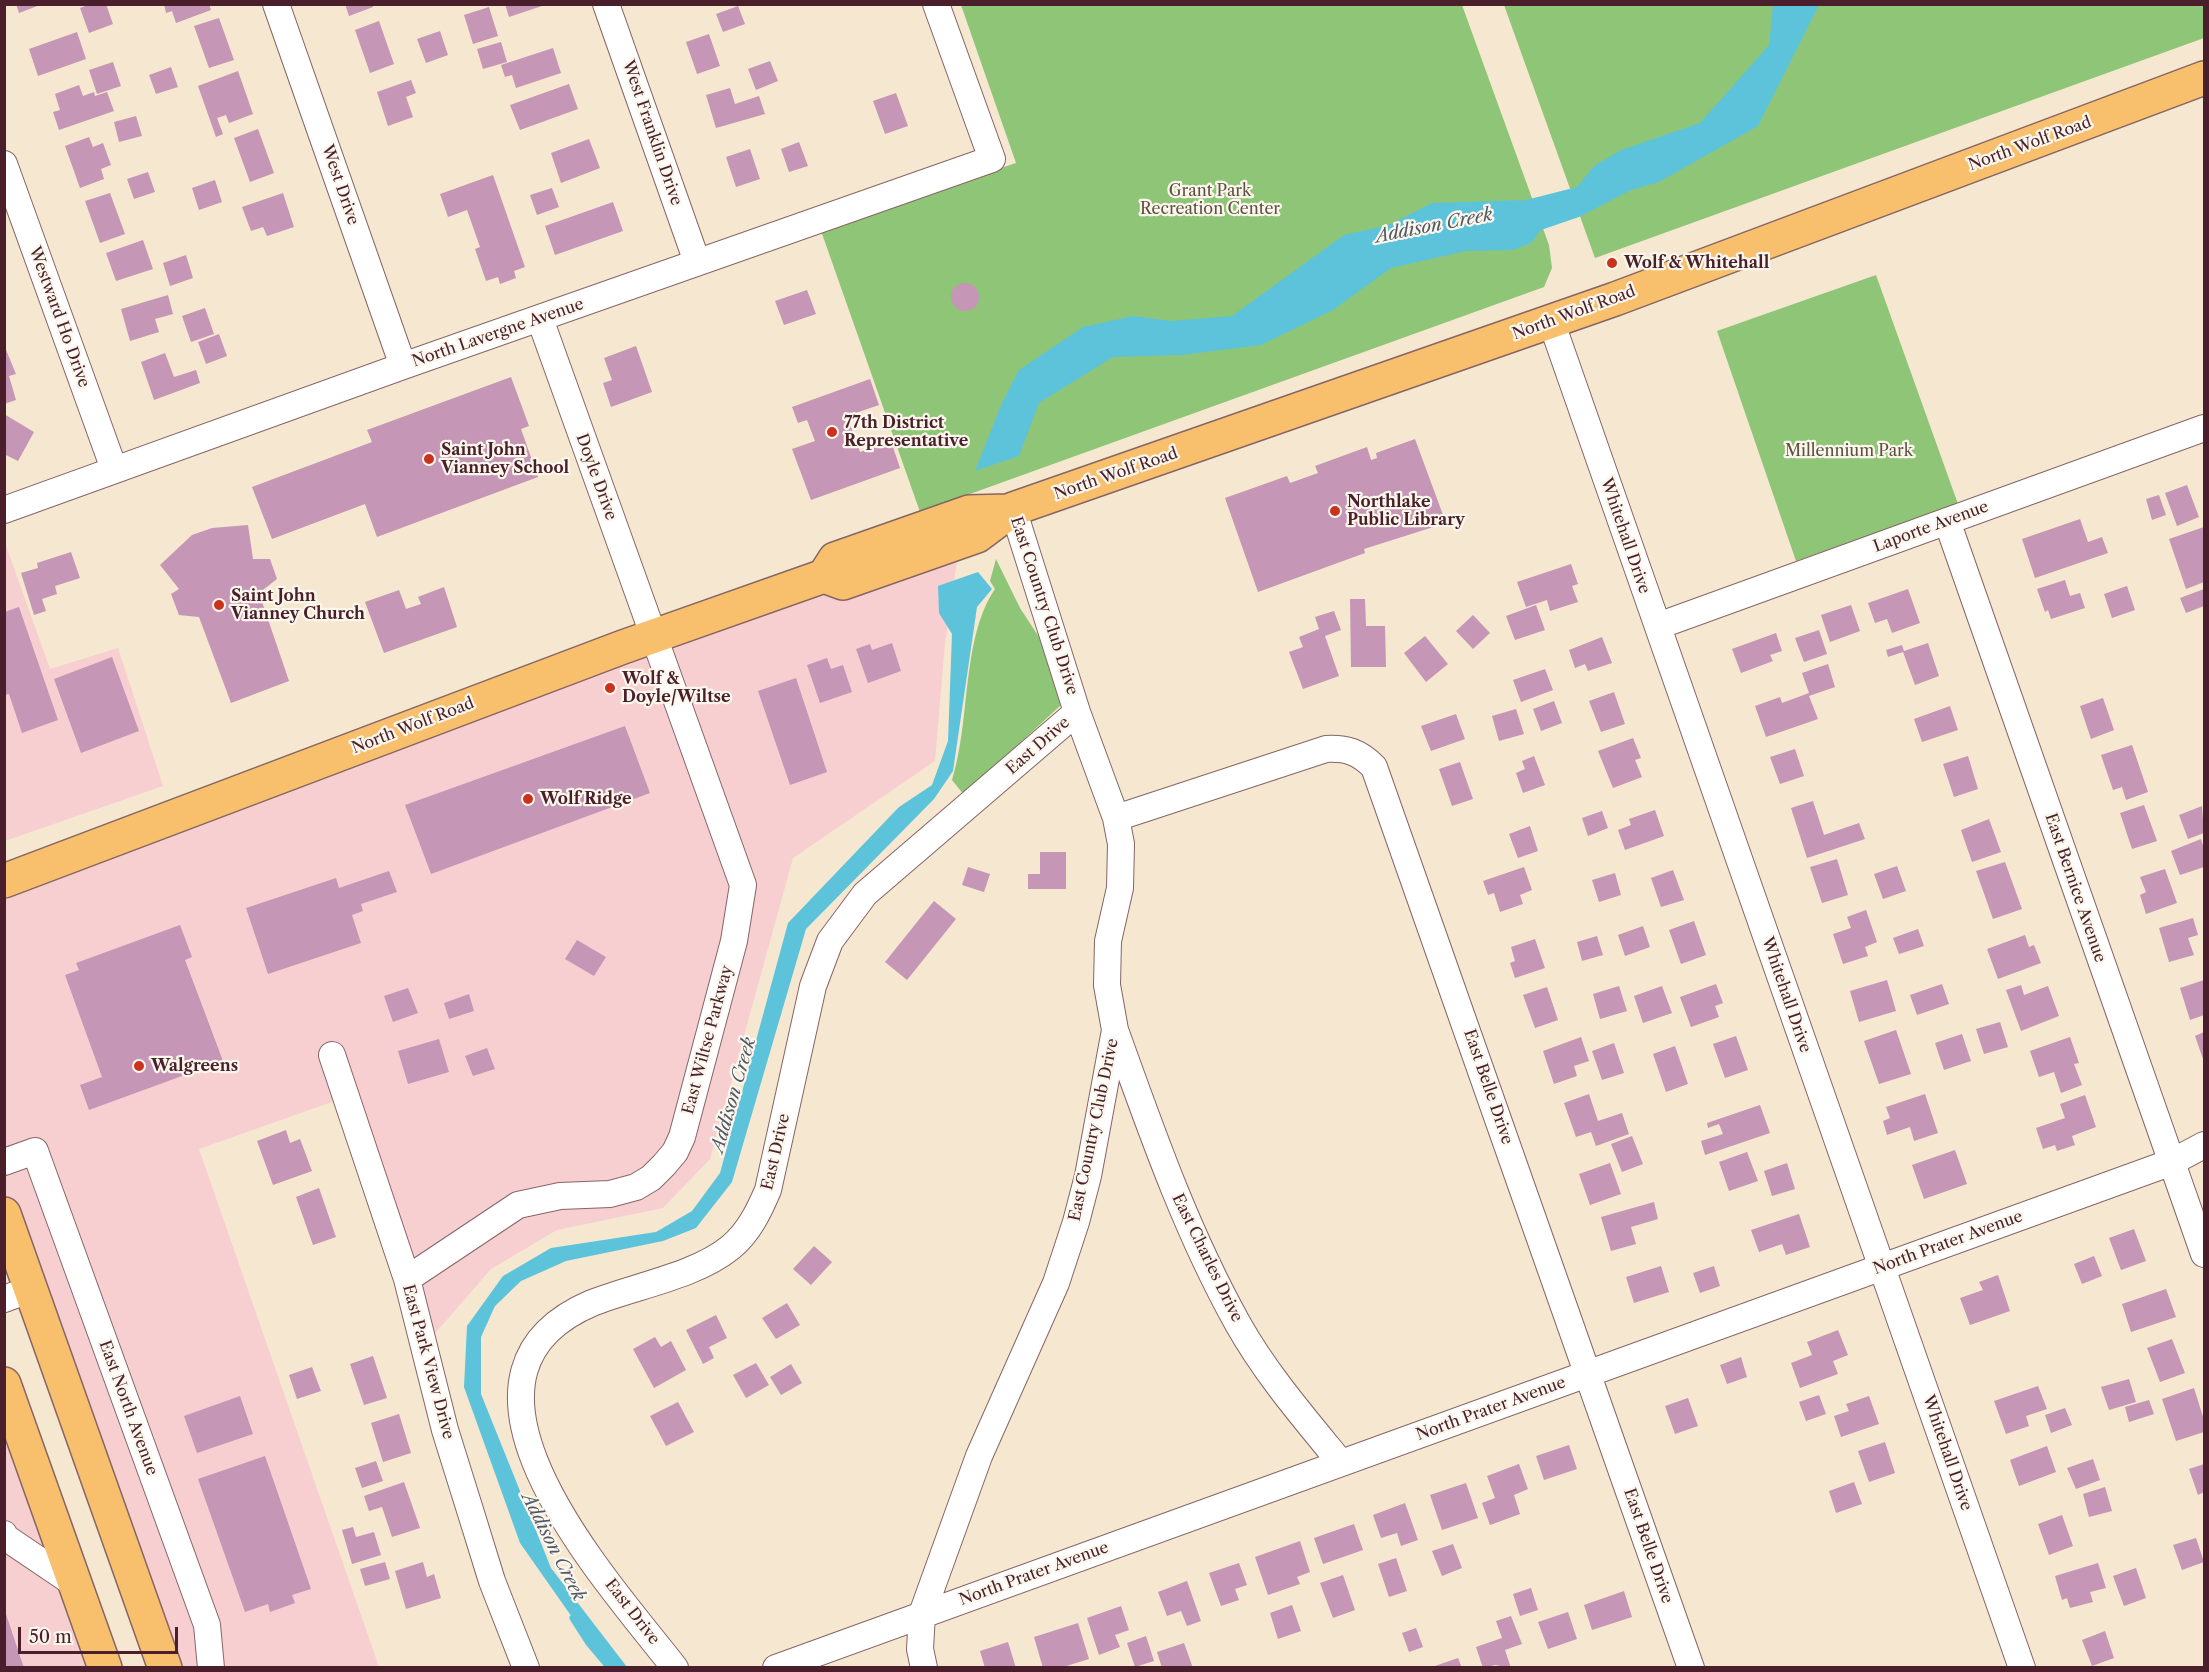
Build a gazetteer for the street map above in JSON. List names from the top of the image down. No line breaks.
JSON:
{"streets":{"main road":["North Wolf Road"],"street":["West Franklin Drive","West Drive","Westward Ho Drive","North Lavergne Avenue","Doyle Drive","Laporte Avenue","Whitehall Drive","East Country Club Drive","East Drive","East Bernice Avenue","East Wiltse Parkway","East Belle Drive","North Prater Avenue","East Charles Drive","East Park View Drive","East North Avenue"]},"crossings":[["West Franklin Drive","North Lavergne Avenue"],["North Wolf Road","Doyle Drive"],["North Wolf Road","Whitehall Drive"],["North Wolf Road","East Country Club Drive"],["North Wolf Road","East Wiltse Parkway"],["West Drive","North Lavergne Avenue"],["Westward Ho Drive","North Lavergne Avenue"],["North Lavergne Avenue","Doyle Drive"],["Doyle Drive","East Wiltse Parkway"],["Laporte Avenue","Whitehall Drive"],["Laporte Avenue","East Bernice Avenue"],["Whitehall Drive","North Prater Avenue"],["East Country Club Drive","East Drive"],["East Country Club Drive","East Belle Drive"],["East Country Club Drive","North Prater Avenue"],["East Country Club Drive","East Charles Drive"],["East Bernice Avenue","North Prater Avenue"],["East Wiltse Parkway","East Park View Drive"],["East Belle Drive","North Prater Avenue"],["North Prater Avenue","East Charles Drive"]],"water":["Addison Creek"],"parks":["Grant Park Recreation Center","Millennium Park"],"places":["Wolf & Whitehall","77th District Representative","Saint John Vianney School","Northlake Public Library","Saint John Vianney Church","Wolf & Doyle/Wiltse","Wolf Ridge","Walgreens"],"scale_bar":"50 m"}
